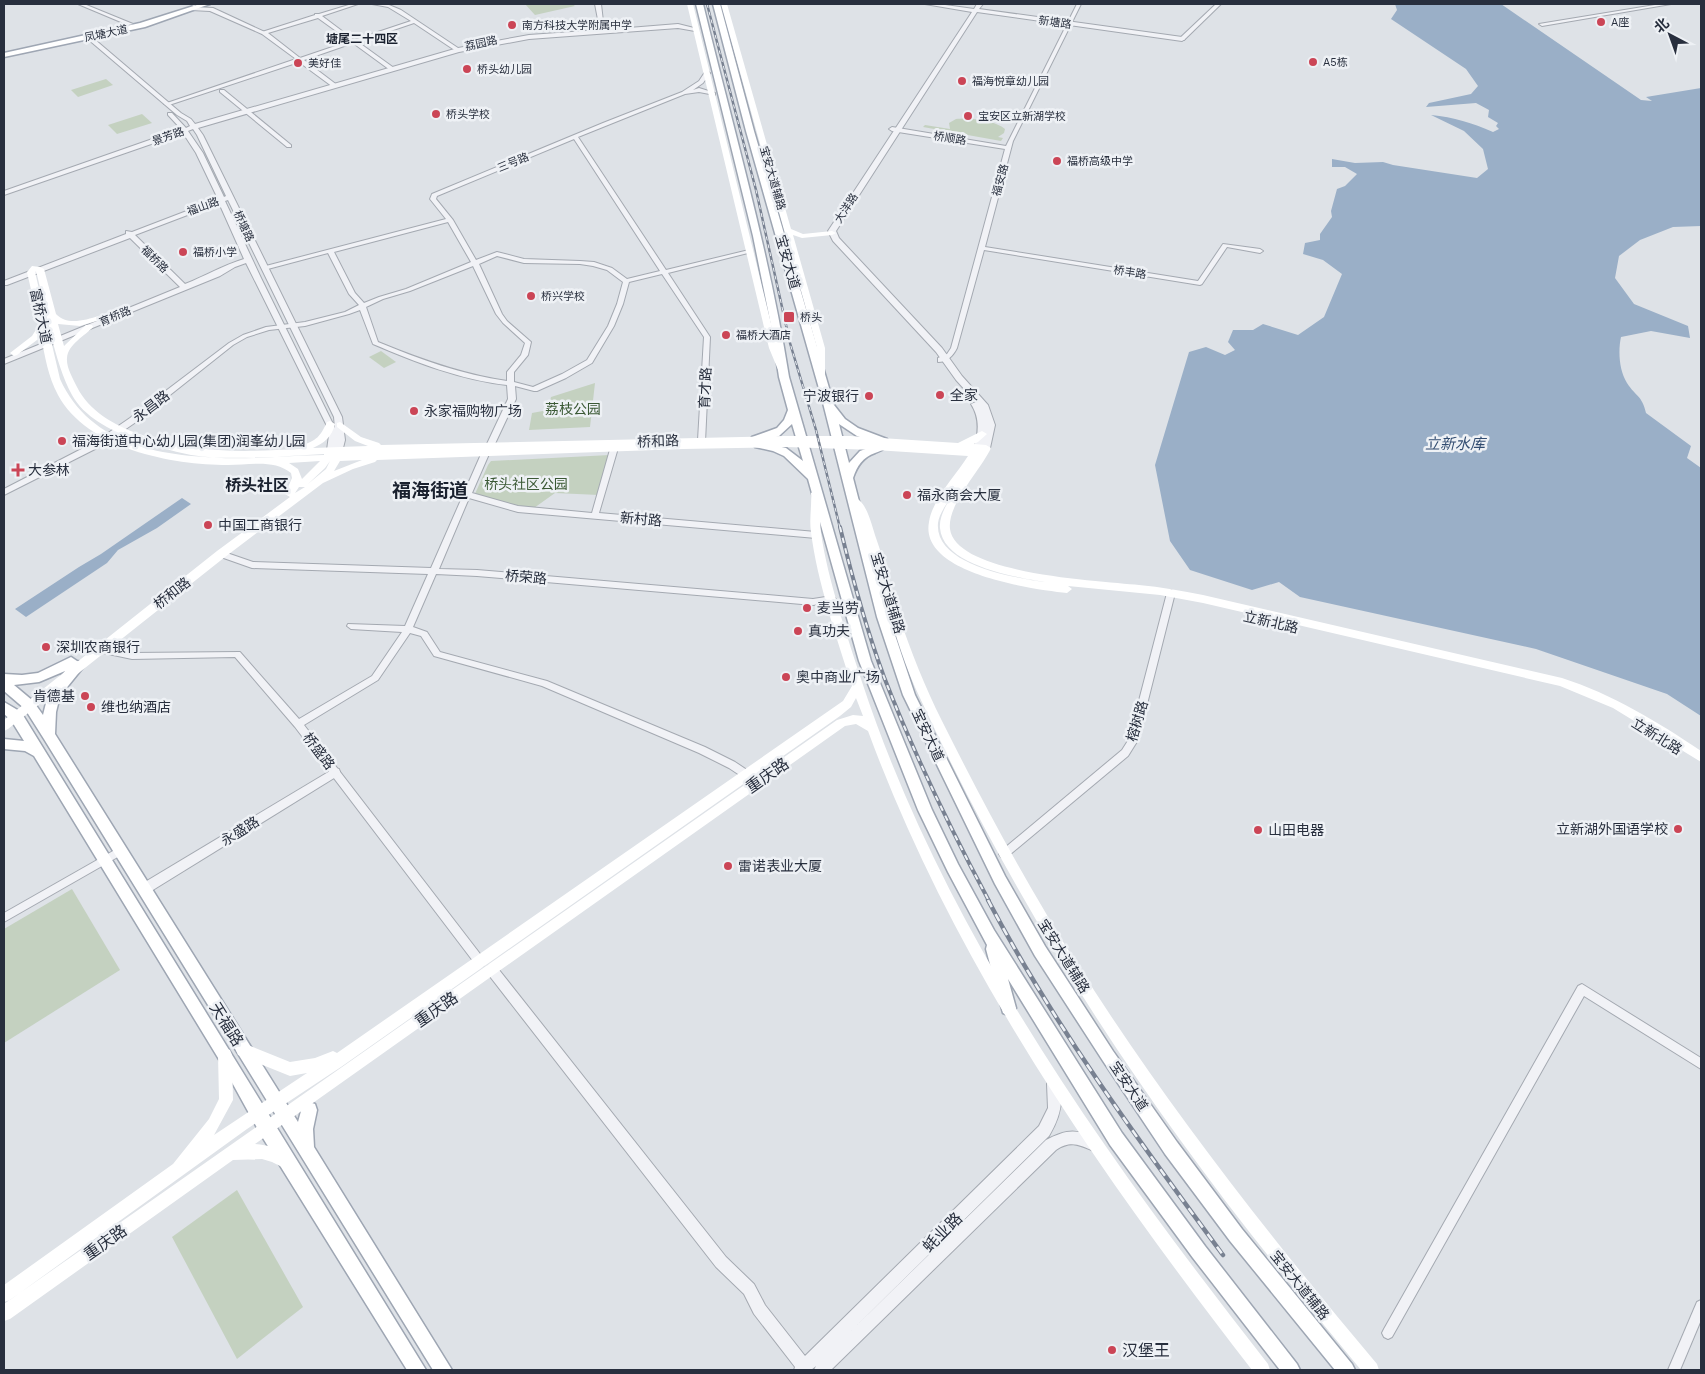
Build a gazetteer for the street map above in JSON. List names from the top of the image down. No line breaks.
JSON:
{"streets":{"main road":["凤塘大道","宝安大道辅路","宝安大道","富桥大道","桥和路","立新北路","重庆路","天福路"],"street":["新塘路","荔园路","景芳路","桥顺路","三号路","福安路","福山路","大洋路","桥塘路","福桥路","桥丰路","育桥路","育才路","永昌路","新村路","桥荣路","榕树路","桥盛路","永盛路","蚝业路"]},"crossings":[["新塘路","福安路"],["新塘路","大洋路"],["凤塘大道","桥塘路"],["荔园路","景芳路"],["景芳路","桥塘路"],["桥顺路","福安路"],["桥顺路","大洋路"],["宝安大道辅路","宝安大道"],["宝安大道辅路","榕树路"],["福安路","大洋路"],["福安路","桥丰路"],["福山路","桥塘路"],["福山路","福桥路"],["福山路","富桥大道"],["大洋路","桥和路"],["大洋路","立新北路"],["桥塘路","富桥大道"],["桥塘路","育桥路"],["桥塘路","永昌路"],["桥塘路","桥和路"],["福桥路","育桥路"],["宝安大道","桥和路"],["富桥大道","育桥路"],["富桥大道","永昌路"],["富桥大道","桥和路"],["育才路","桥和路"],["桥和路","桥荣路"],["桥和路","立新北路"],["桥和路","桥盛路"],["桥和路","天福路"],["立新北路","榕树路"],["桥盛路","重庆路"],["桥盛路","永盛路"],["重庆路","天福路"],["永盛路","天福路"]],"districts":["塘尾二十四区","桥头社区","福海街道"],"water":["立新水库"],"parks":["荔枝公园","桥头社区公园"],"places":{"other":["A座","南方科技大学附属中学","A5栋","美好佳","桥头幼儿园","福海悦章幼儿园","桥头学校","宝安区立新湖学校","福桥高级中学","福桥小学","桥兴学校","福桥大酒店","全家","宁波银行","永家福购物广场","福海街道中心幼儿园(集团)润峯幼儿园","福永商会大厦","中国工商银行","麦当劳","真功夫","深圳农商银行","奥中商业广场","肯德基","维也纳酒店","立新湖外国语学校","山田电器","雷诺表业大厦","汉堡王"],"transit":["桥头"],"health":["大参林"]},"north":"top left"}
